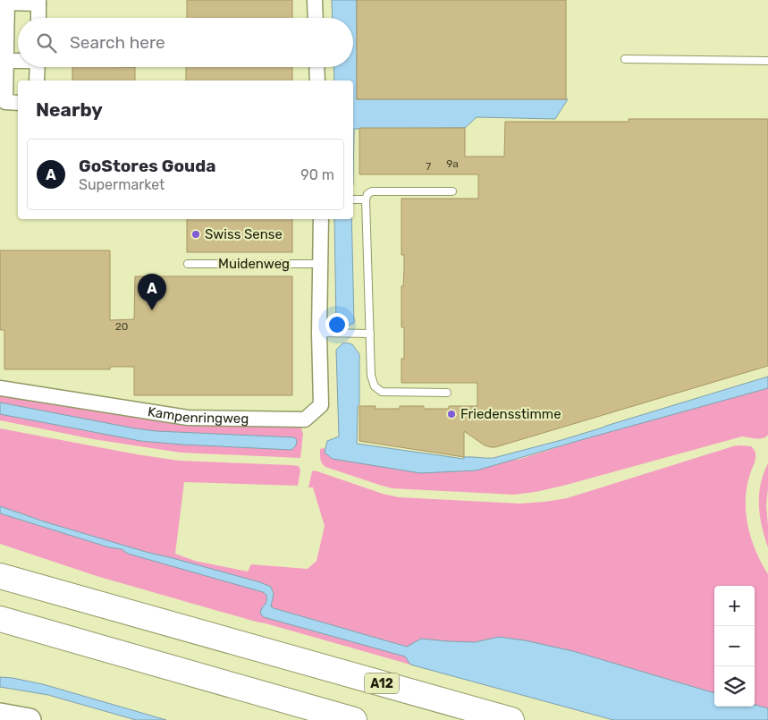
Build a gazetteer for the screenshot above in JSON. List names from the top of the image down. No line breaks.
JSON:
{"streets":{"highway":["A12"],"street":["Kampenringweg"],"lane":["Muidenweg"]},"crossings":[["Muidenweg","Kampenringweg"]],"places":["Swiss Sense","Friedensstimme"],"house_numbers":["9a","7","20"],"page":{"search":"Search here","heading":"Nearby","list":[{"mark":"A","name":"GoStores Gouda","note":"Supermarket","value":"90 m"}],"pins":"A","map_buttons":["+","−"]}}
